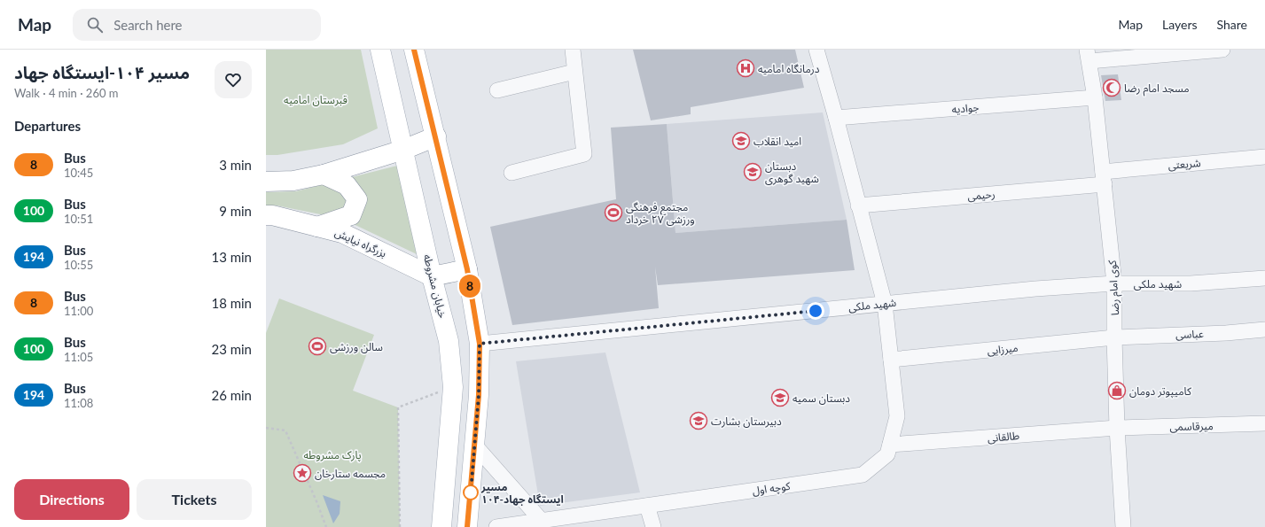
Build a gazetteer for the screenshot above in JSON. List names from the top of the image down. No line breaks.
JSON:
{"streets":{"main road":["بزرگراه نیایش","خیابان مشروطه"],"street":["جوادیه","شریعتی","رحیمی","شهید ملکی","کوی امام رضا","عباسی","میرزایی","میرقاسمی","طالقانی","کوچه اول"]},"crossings":[["جوادیه","کوی امام رضا"],["جوادیه","کوچه اول"],["شریعتی","رحیمی"],["شریعتی","کوی امام رضا"],["رحیمی","کوی امام رضا"],["رحیمی","کوچه اول"],["بزرگراه نیایش","خیابان مشروطه"],["شهید ملکی","کوی امام رضا"],["شهید ملکی","کوچه اول"],["کوی امام رضا","عباسی"],["کوی امام رضا","میرزایی"],["کوی امام رضا","میرقاسمی"],["کوی امام رضا","طالقانی"],["عباسی","میرزایی"],["میرزایی","کوچه اول"],["میرقاسمی","طالقانی"],["طالقانی","کوچه اول"]],"parks":["قبرستان امامیه","پارک مشروطه"],"places":{"hospital":["درمانگاه امامیه"],"mosque":["مسجد امام رضا"],"school or university":["امید انقلاب","دبستان شهید گوهری","دبستان سمیه","دبیرستان بشارت"],"sports":["مجتمع فرهنگی ورزشی ۲۷ خرداد","سالن ورزشی"],"shop":["کامیپوتر دومان"],"place":["مجسمه ستارخان"],"other":["مسیر ۱۰۴-ایستگاه جهاد"]},"lines":["bus line 8"],"page":{"header":"Map","search":"Search here","nav":["Map","Layers","Share"],"heading":[["مسیر ۱۰۴-ایستگاه جهاد","Walk · 4 min · 260 m"],"Departures"],"on_map":"8","list":[{"mark":"8","name":"Bus","note":"10:45","value":"3 min"},{"mark":"100","name":"Bus","note":"10:51","value":"9 min"},{"mark":"194","name":"Bus","note":"10:55","value":"13 min"},{"mark":"8","name":"Bus","note":"11:00","value":"18 min"},{"mark":"100","name":"Bus","note":"11:05","value":"23 min"},{"mark":"194","name":"Bus","note":"11:08","value":"26 min"}],"buttons":["Directions","Tickets"]}}
